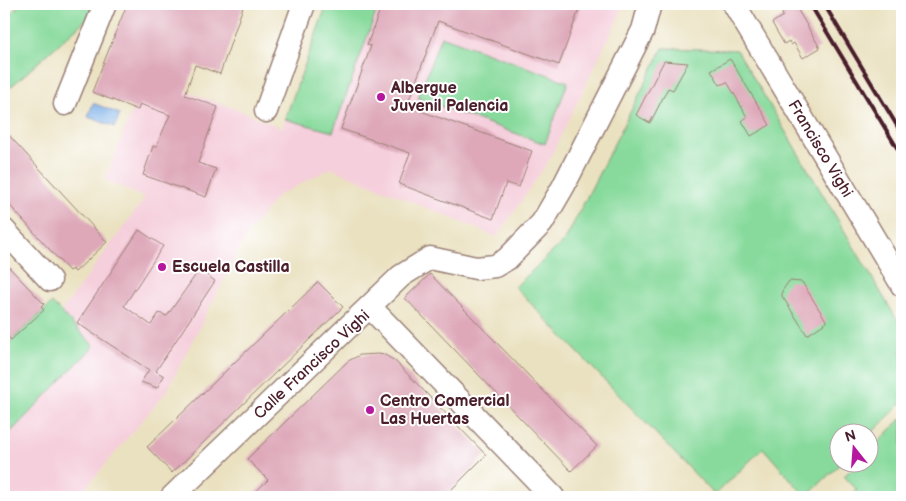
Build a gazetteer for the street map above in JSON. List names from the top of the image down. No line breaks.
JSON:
{"streets":{"street":["Francisco Vighi","Calle Francisco Vighi"]},"places":["Albergue Juvenil Palencia","Escuela Castilla","Centro Comercial Las Huertas"],"north":"top"}
